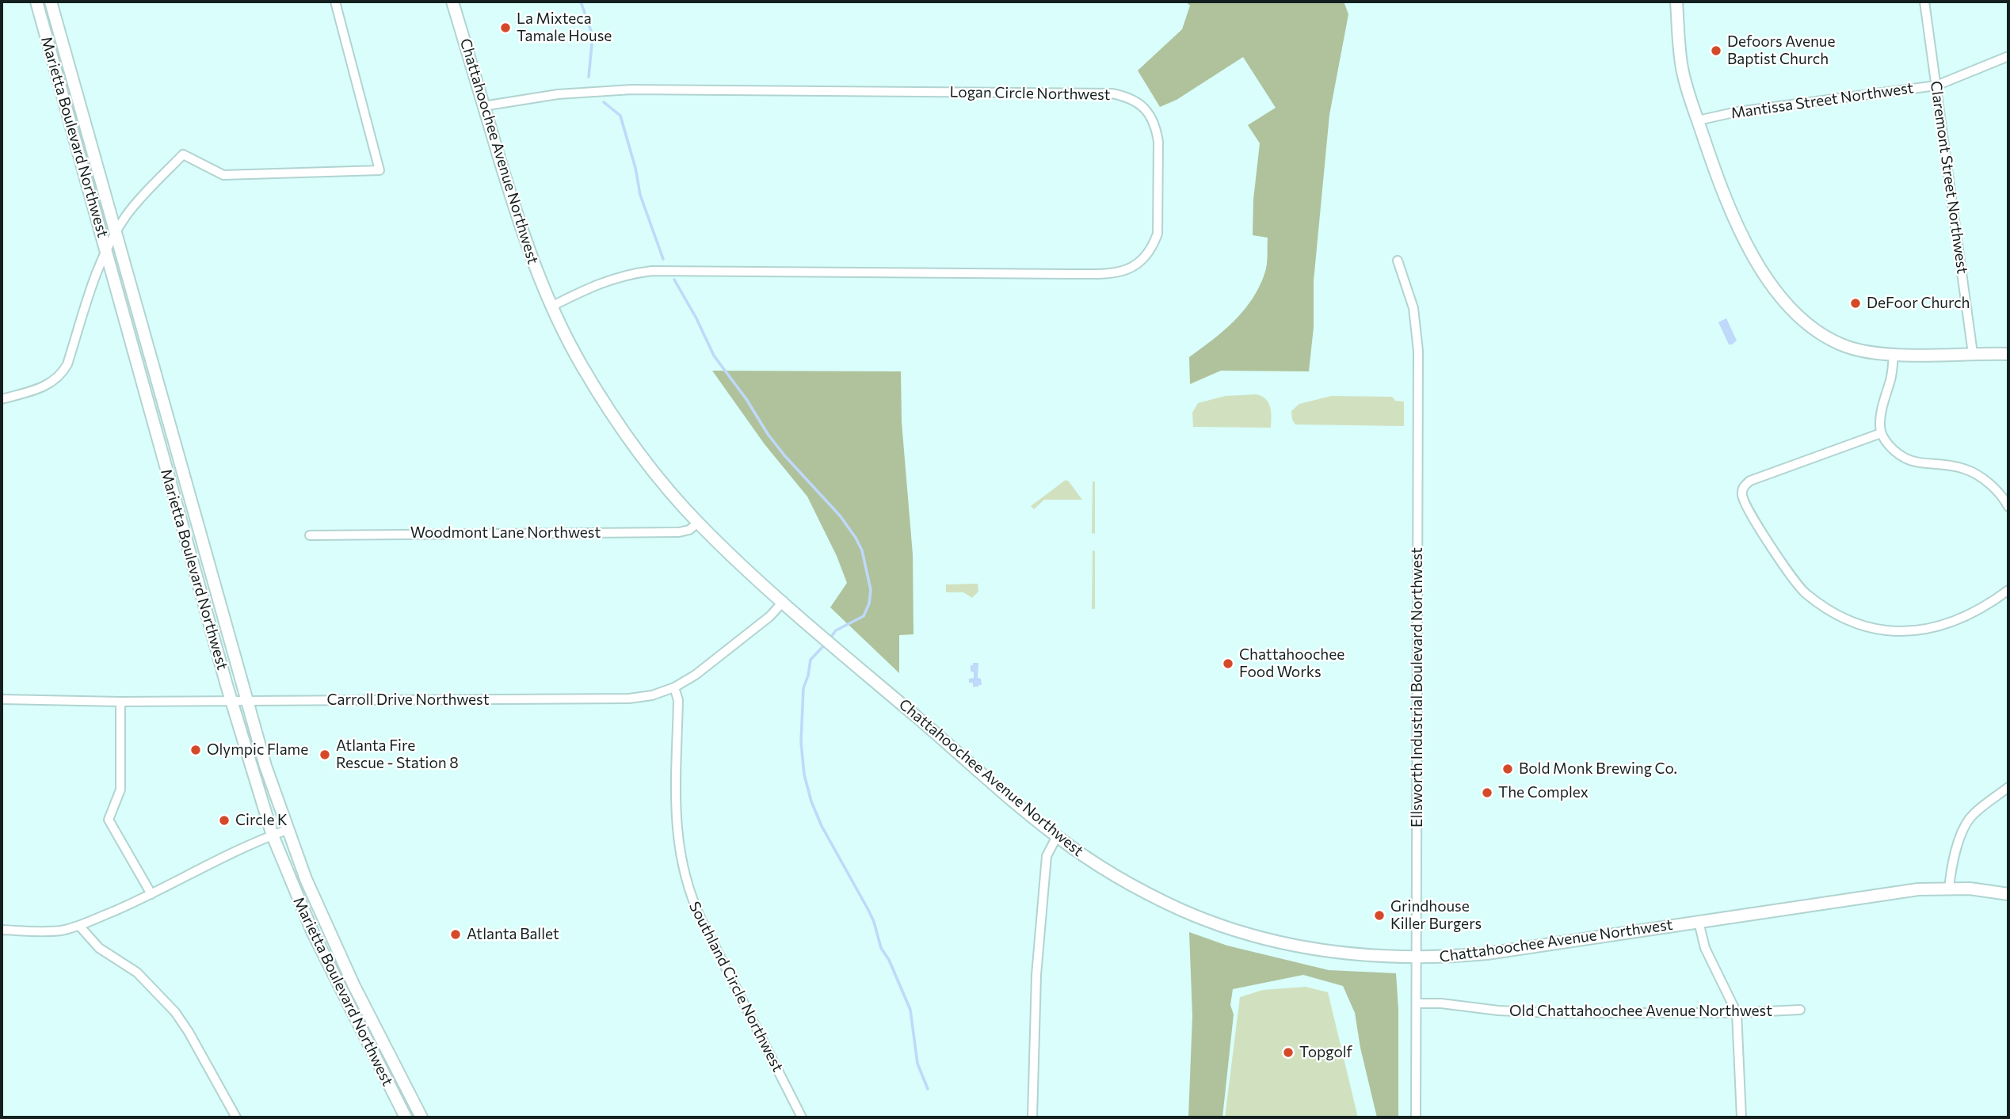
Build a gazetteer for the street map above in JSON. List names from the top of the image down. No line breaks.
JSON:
{"streets":{"street":["Logan Circle Northwest","Mantissa Street Northwest","Marietta Boulevard Northwest","Chattahoochee Avenue Northwest","Claremont Street Northwest","Woodmont Lane Northwest","Ellsworth Industrial Boulevard Northwest","Carroll Drive Northwest","Southland Circle Northwest","Old Chattahoochee Avenue Northwest"]},"crossings":[["Logan Circle Northwest","Chattahoochee Avenue Northwest"],["Mantissa Street Northwest","Claremont Street Northwest"],["Marietta Boulevard Northwest","Carroll Drive Northwest"],["Chattahoochee Avenue Northwest","Woodmont Lane Northwest"],["Chattahoochee Avenue Northwest","Ellsworth Industrial Boulevard Northwest"],["Chattahoochee Avenue Northwest","Carroll Drive Northwest"],["Ellsworth Industrial Boulevard Northwest","Old Chattahoochee Avenue Northwest"],["Carroll Drive Northwest","Southland Circle Northwest"]],"places":["La Mixteca Tamale House","Defoors Avenue Baptist Church","DeFoor Church","Chattahoochee Food Works","Olympic Flame","Atlanta Fire Rescue - Station 8","Bold Monk Brewing Co.","The Complex","Circle K","Grindhouse Killer Burgers","Atlanta Ballet","Topgolf"]}
